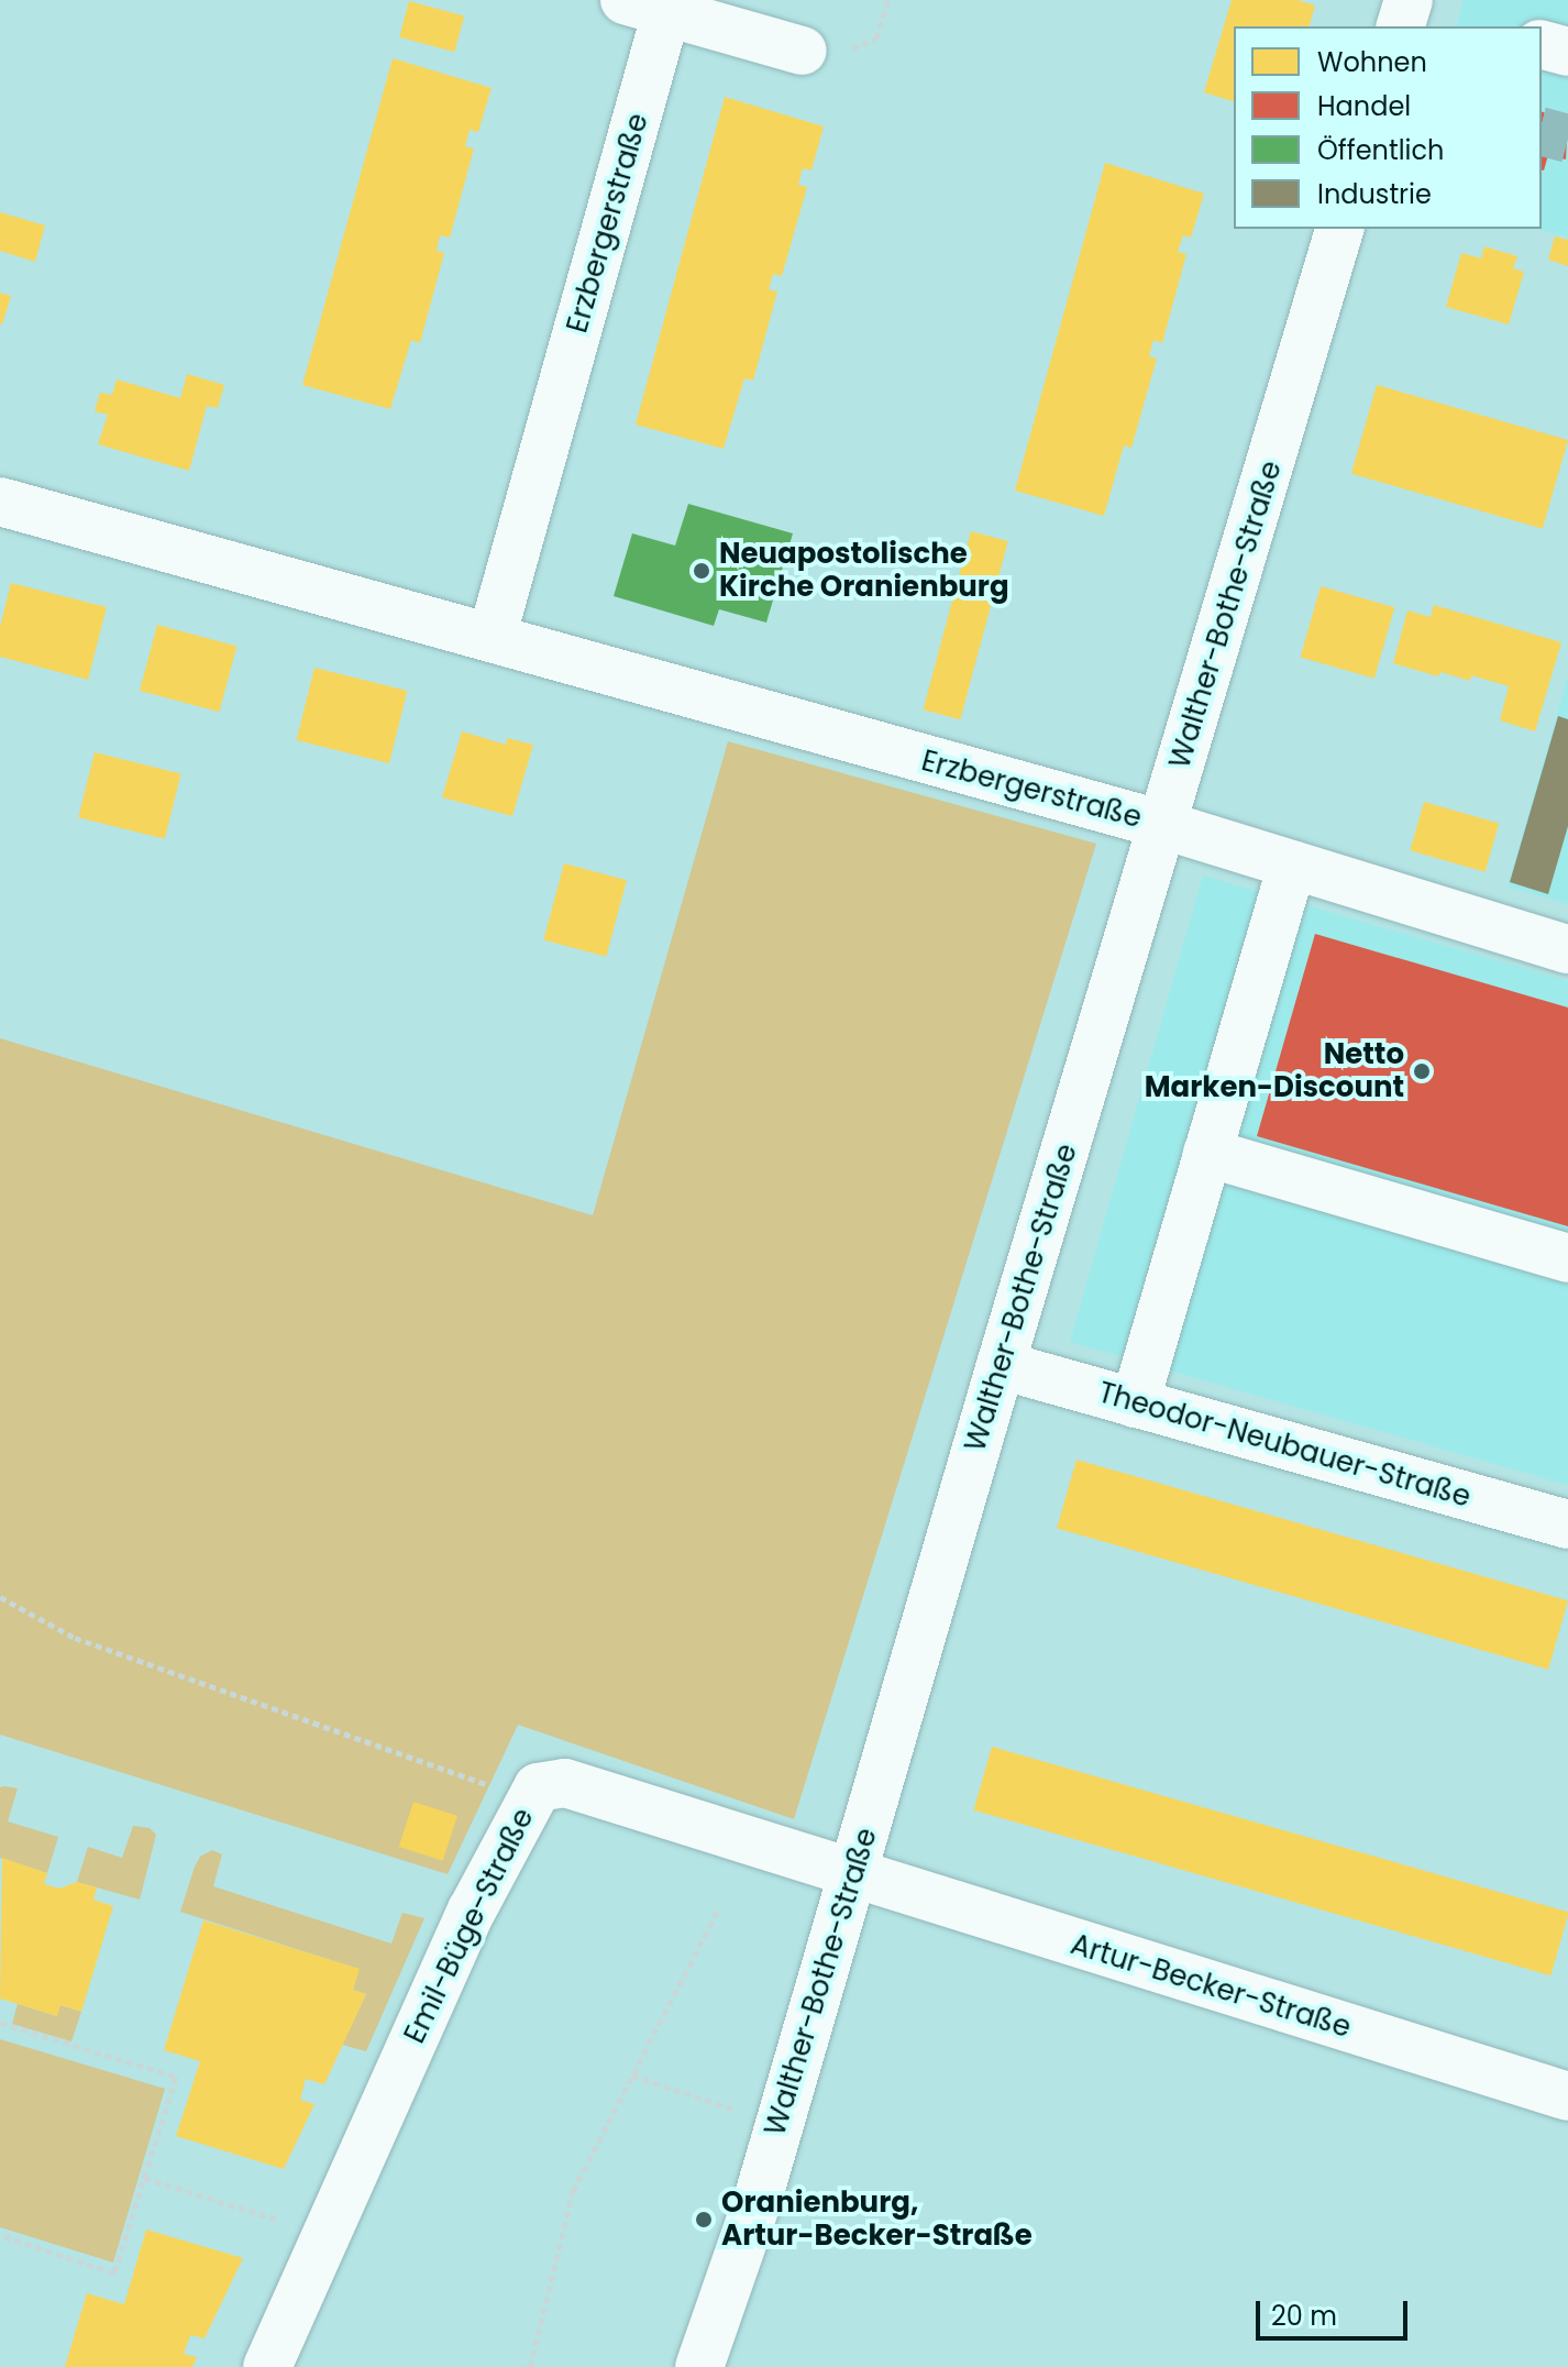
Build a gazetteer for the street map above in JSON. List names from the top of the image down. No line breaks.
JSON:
{"streets":{"street":["Erzbergerstraße","Walther-Bothe-Straße","Theodor-Neubauer-Straße","Emil-Büge-Straße","Artur-Becker-Straße"]},"crossings":[["Erzbergerstraße","Walther-Bothe-Straße"],["Walther-Bothe-Straße","Theodor-Neubauer-Straße"],["Walther-Bothe-Straße","Emil-Büge-Straße"],["Walther-Bothe-Straße","Artur-Becker-Straße"],["Emil-Büge-Straße","Artur-Becker-Straße"]],"places":["Neuapostolische Kirche Oranienburg","Netto Marken-Discount","Oranienburg, Artur-Becker-Straße"],"legend":["Wohnen","Handel","Öffentlich","Industrie"],"scale_bar":"20 m"}
